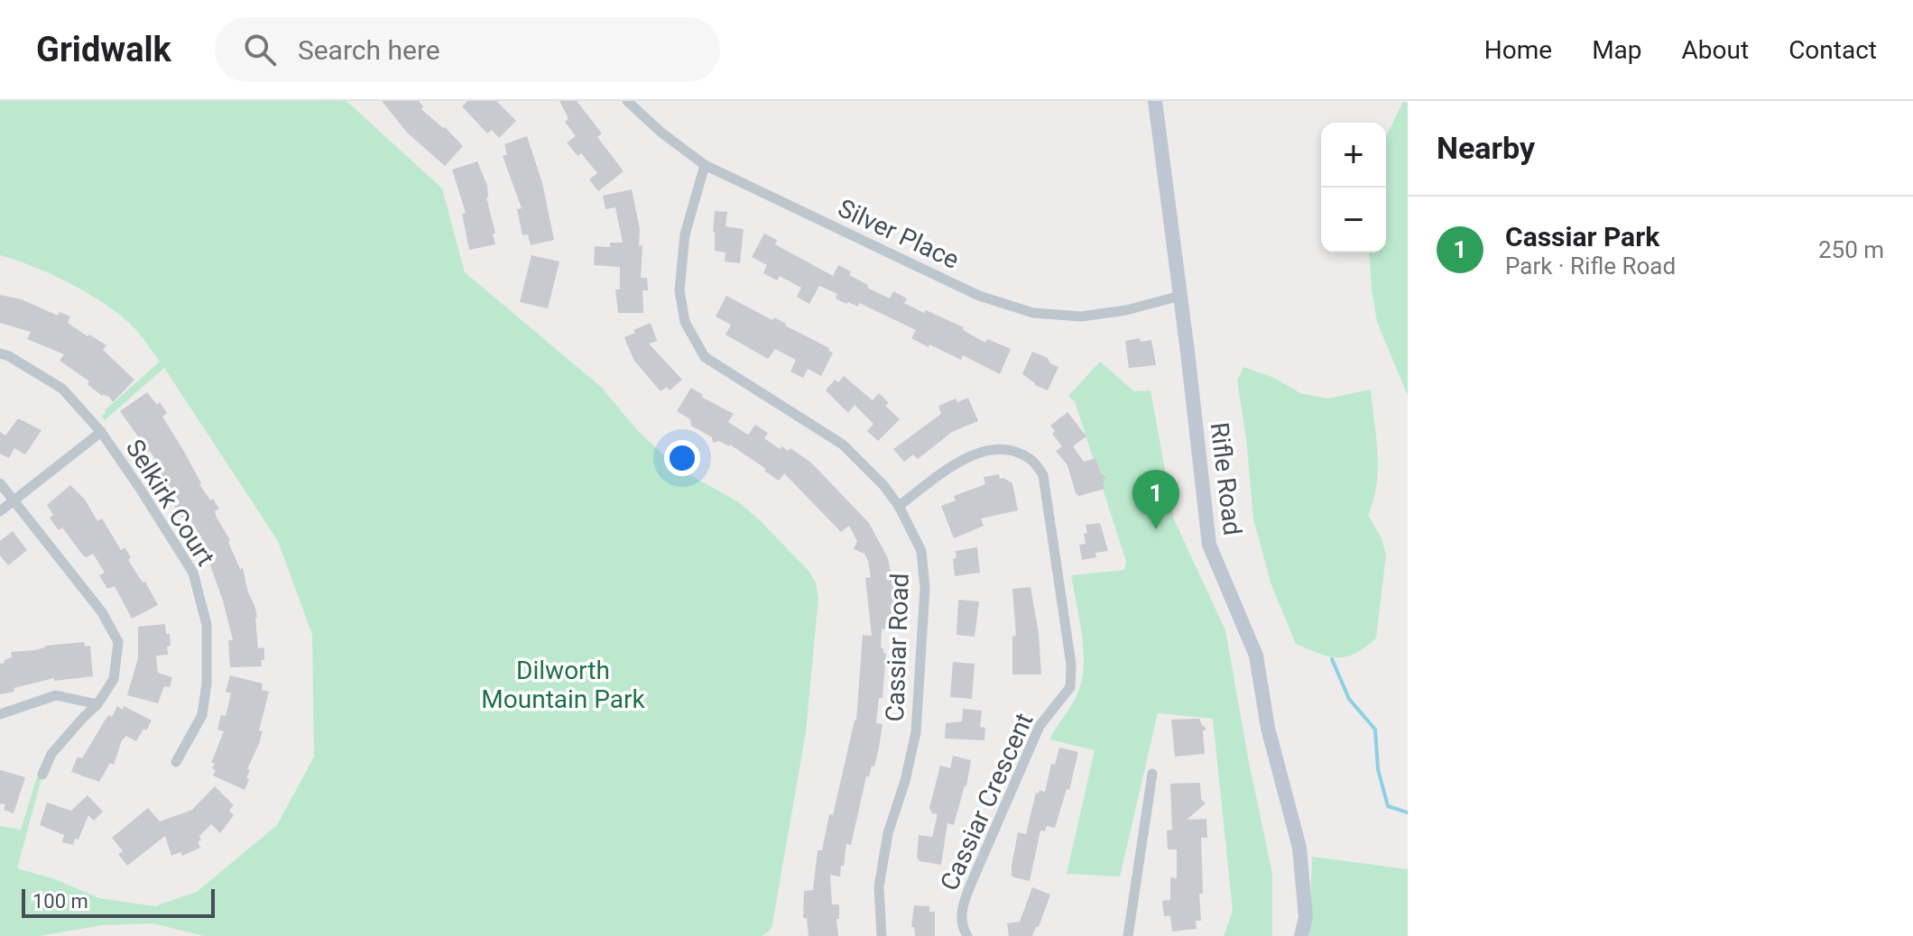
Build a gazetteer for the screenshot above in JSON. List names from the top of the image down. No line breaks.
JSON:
{"streets":{"street":["Silver Place","Rifle Road","Selkirk Court","Cassiar Road","Cassiar Crescent"]},"crossings":[["Silver Place","Rifle Road"],["Silver Place","Cassiar Road"],["Cassiar Road","Cassiar Crescent"]],"parks":["Dilworth Mountain Park"],"scale_bar":"100 m","page":{"header":"Gridwalk","search":"Search here","nav":["Home","Map","About","Contact"],"heading":"Nearby","map_buttons":["+","−"],"list":[{"mark":"1","name":"Cassiar Park","note":"Park · Rifle Road","value":"250 m"}],"pins":"1","scale":"100 m"}}
